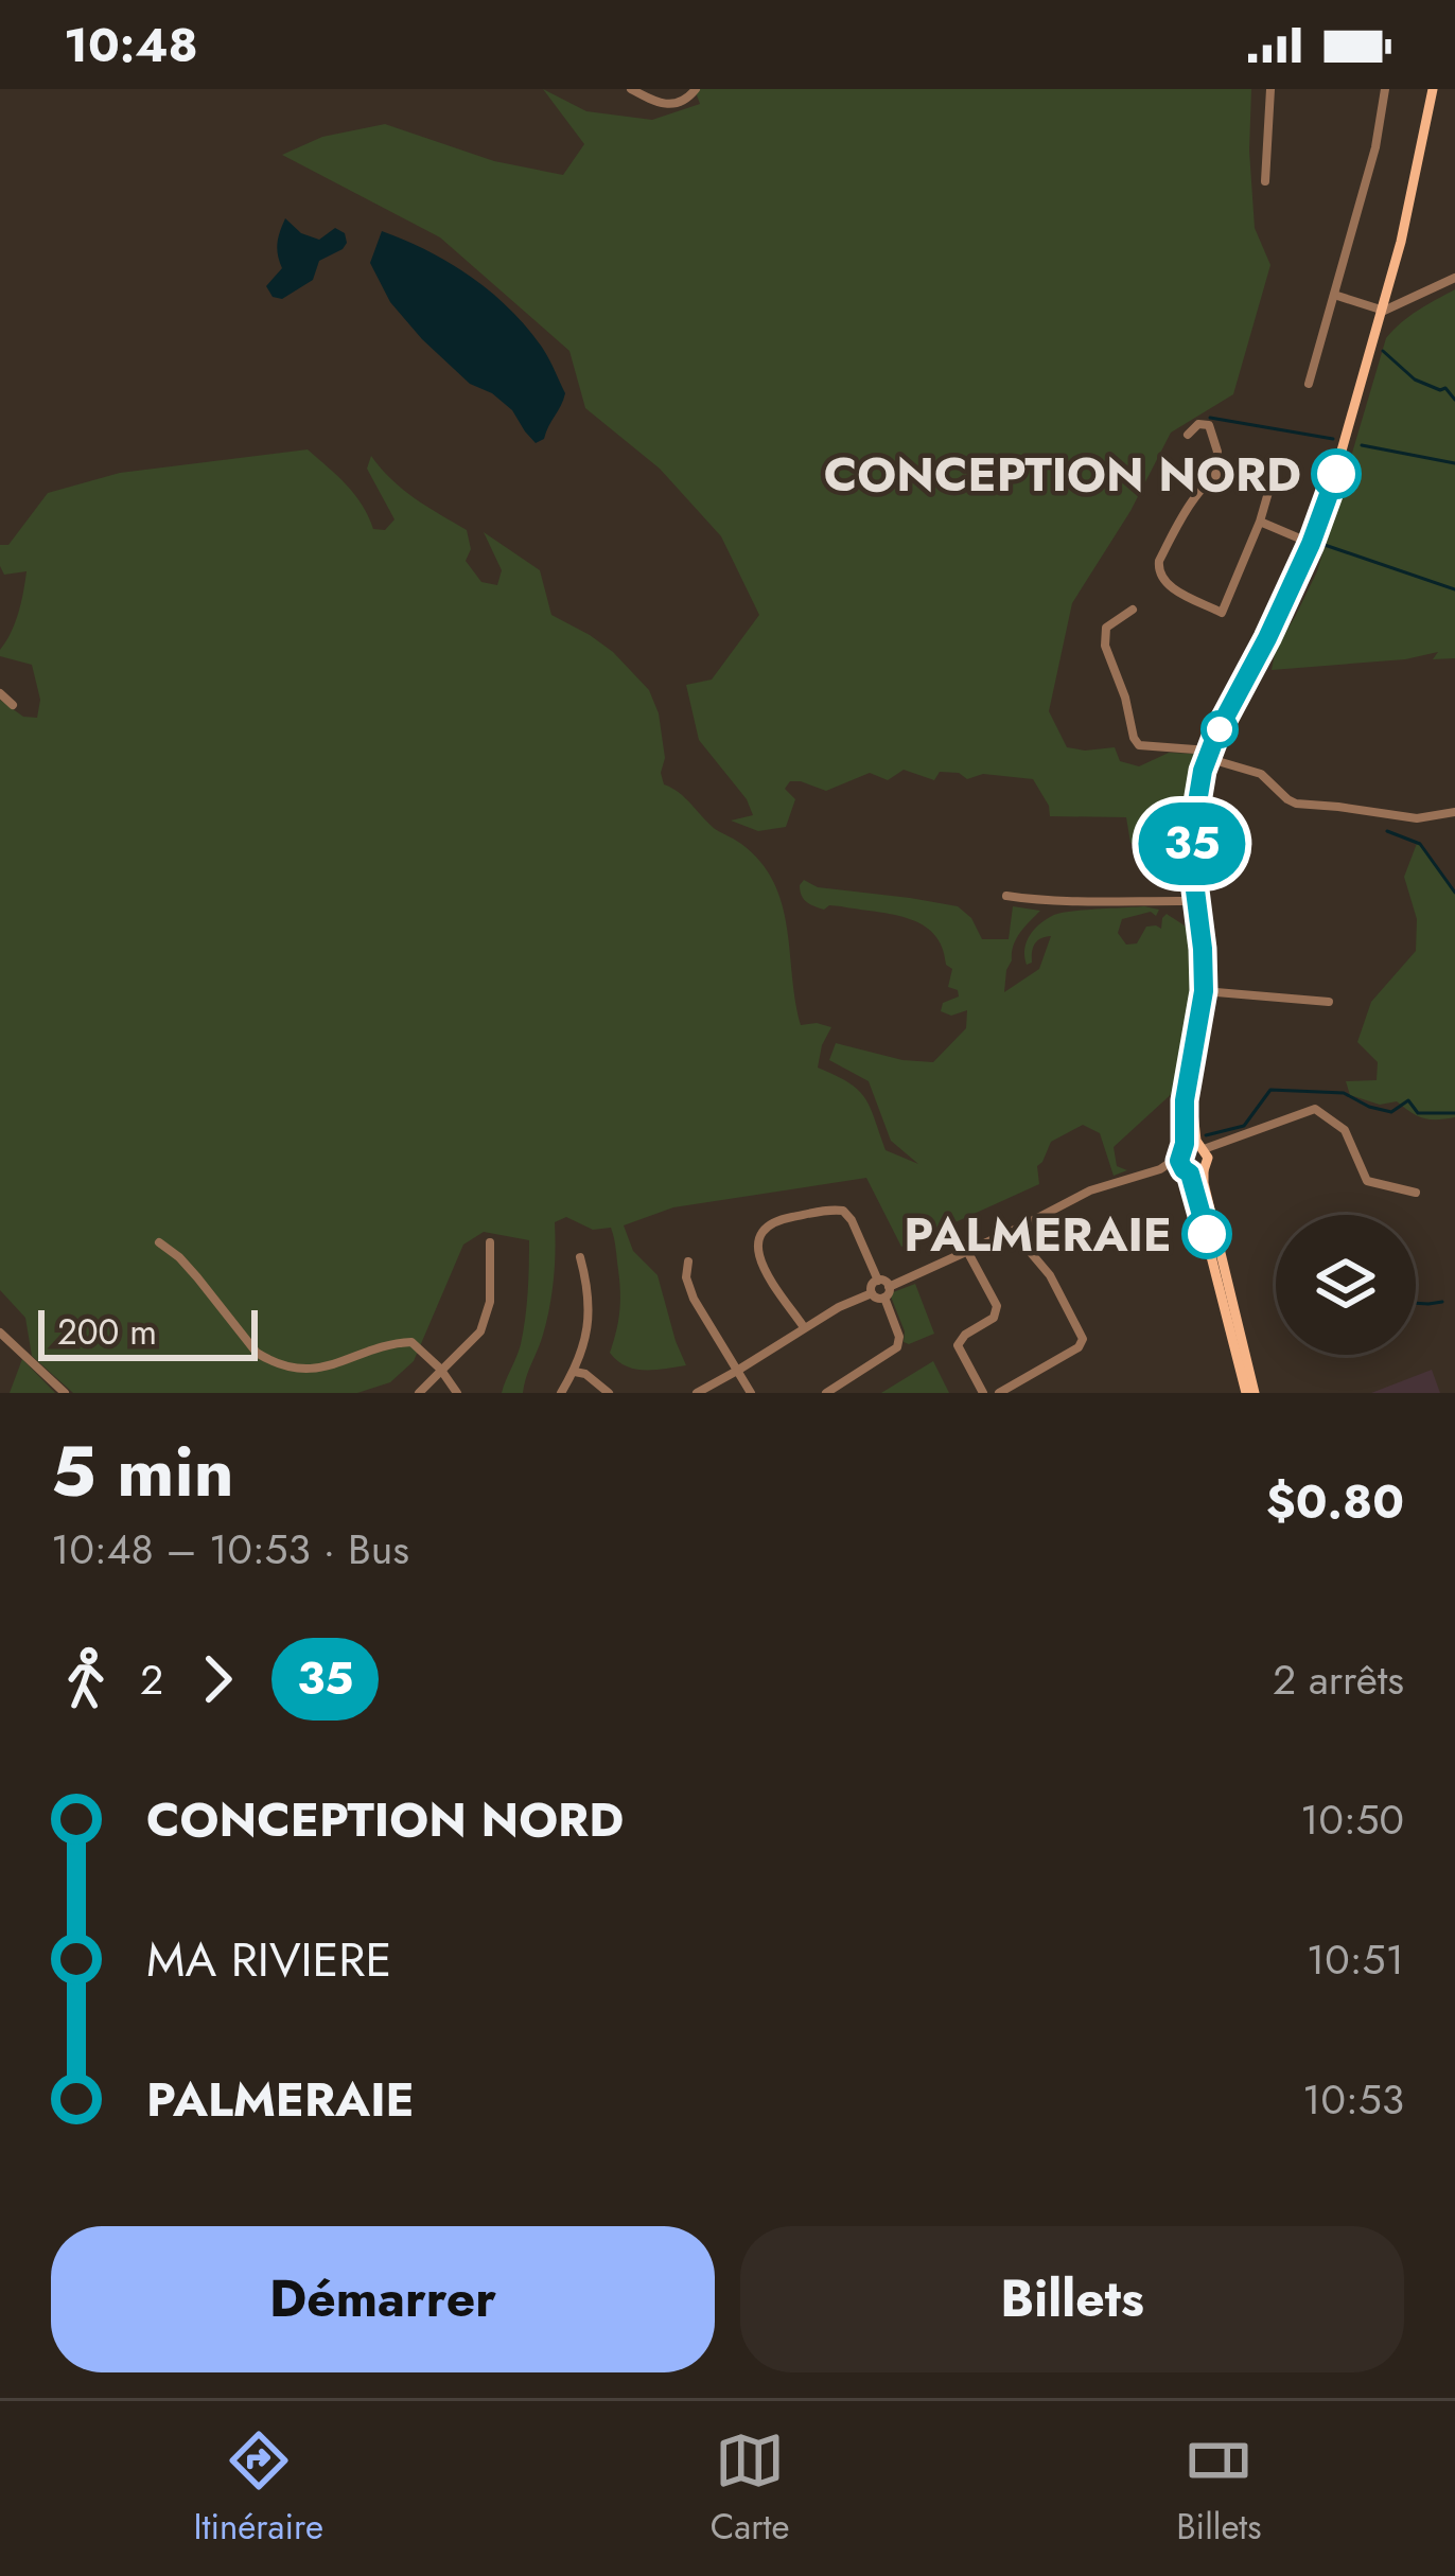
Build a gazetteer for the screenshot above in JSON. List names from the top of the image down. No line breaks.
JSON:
{"places":["CONCEPTION NORD","PALMERAIE"],"lines":["bus line 35"],"scale_bar":"200 m","page":{"status":"10:48","on_map":"35","scale":"200 m","heading":["5 min","10:48 – 10:53 · Bus","$0.80"],"legs":["2","35","2 arrêts"],"list":[{"name":"CONCEPTION NORD","value":"10:50"},{"name":"MA RIVIERE","value":"10:51"},{"name":"PALMERAIE","value":"10:53"}],"buttons":["Démarrer","Billets"],"tabs":["Itinéraire","Carte","Billets"]}}
